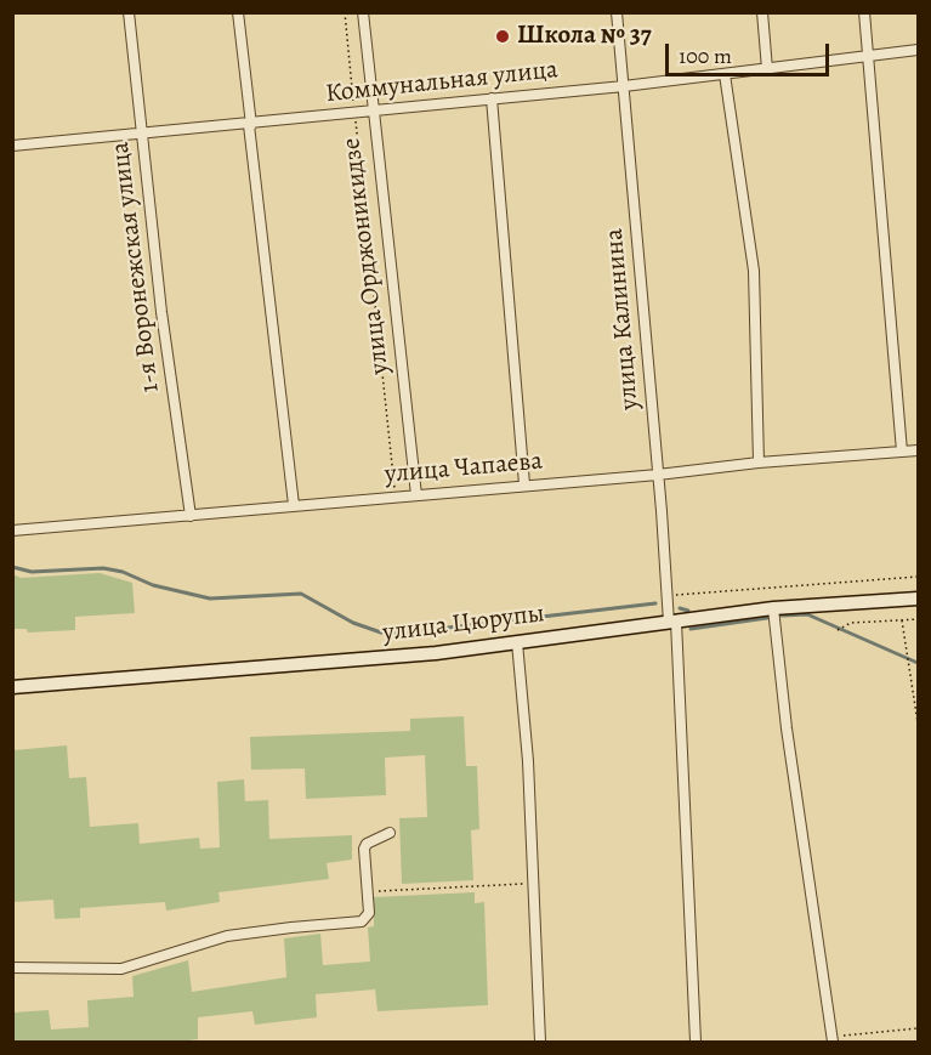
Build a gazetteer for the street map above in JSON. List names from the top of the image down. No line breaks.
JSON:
{"streets":{"street":["Коммунальная улица","улица Орджоникидзе","1-я Воронежская улица","улица Калинина","улица Чапаева","улица Цюрупы"]},"crossings":[["Коммунальная улица","улица Орджоникидзе"],["Коммунальная улица","1-я Воронежская улица"],["Коммунальная улица","улица Калинина"],["улица Орджоникидзе","улица Чапаева"],["1-я Воронежская улица","улица Чапаева"],["улица Калинина","улица Чапаева"],["улица Калинина","улица Цюрупы"]],"places":["Школа № 37"],"scale_bar":"100 m"}
